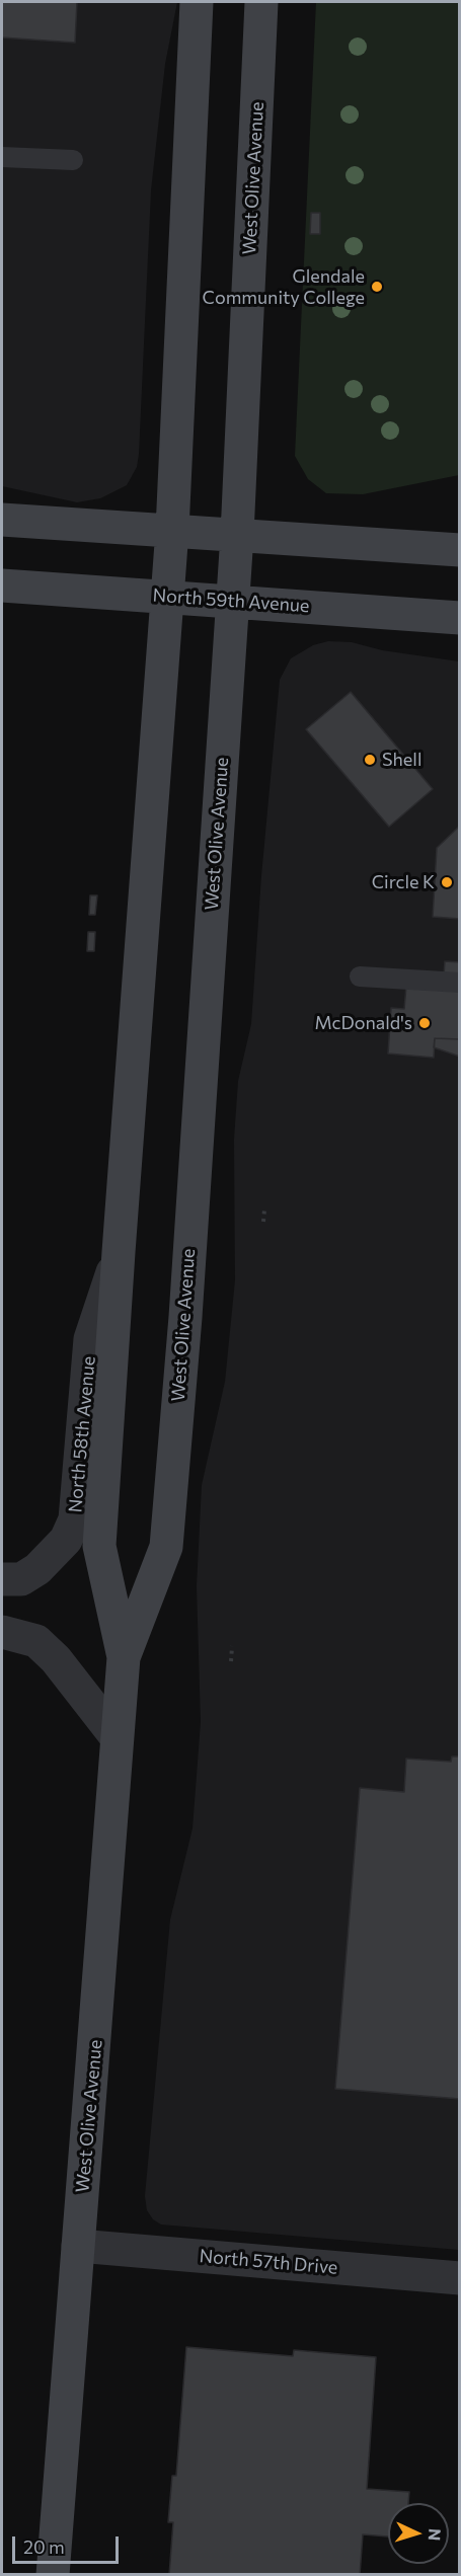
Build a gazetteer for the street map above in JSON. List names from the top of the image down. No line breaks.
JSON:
{"streets":{"main road":["West Olive Avenue","North 59th Avenue"],"street":["North 58th Avenue","North 57th Drive"]},"crossings":[["West Olive Avenue","North 59th Avenue"],["West Olive Avenue","North 58th Avenue"],["West Olive Avenue","North 57th Drive"]],"places":["Glendale Community College","Shell","Circle K","McDonald's"],"scale_bar":"20 m","north":"right"}
